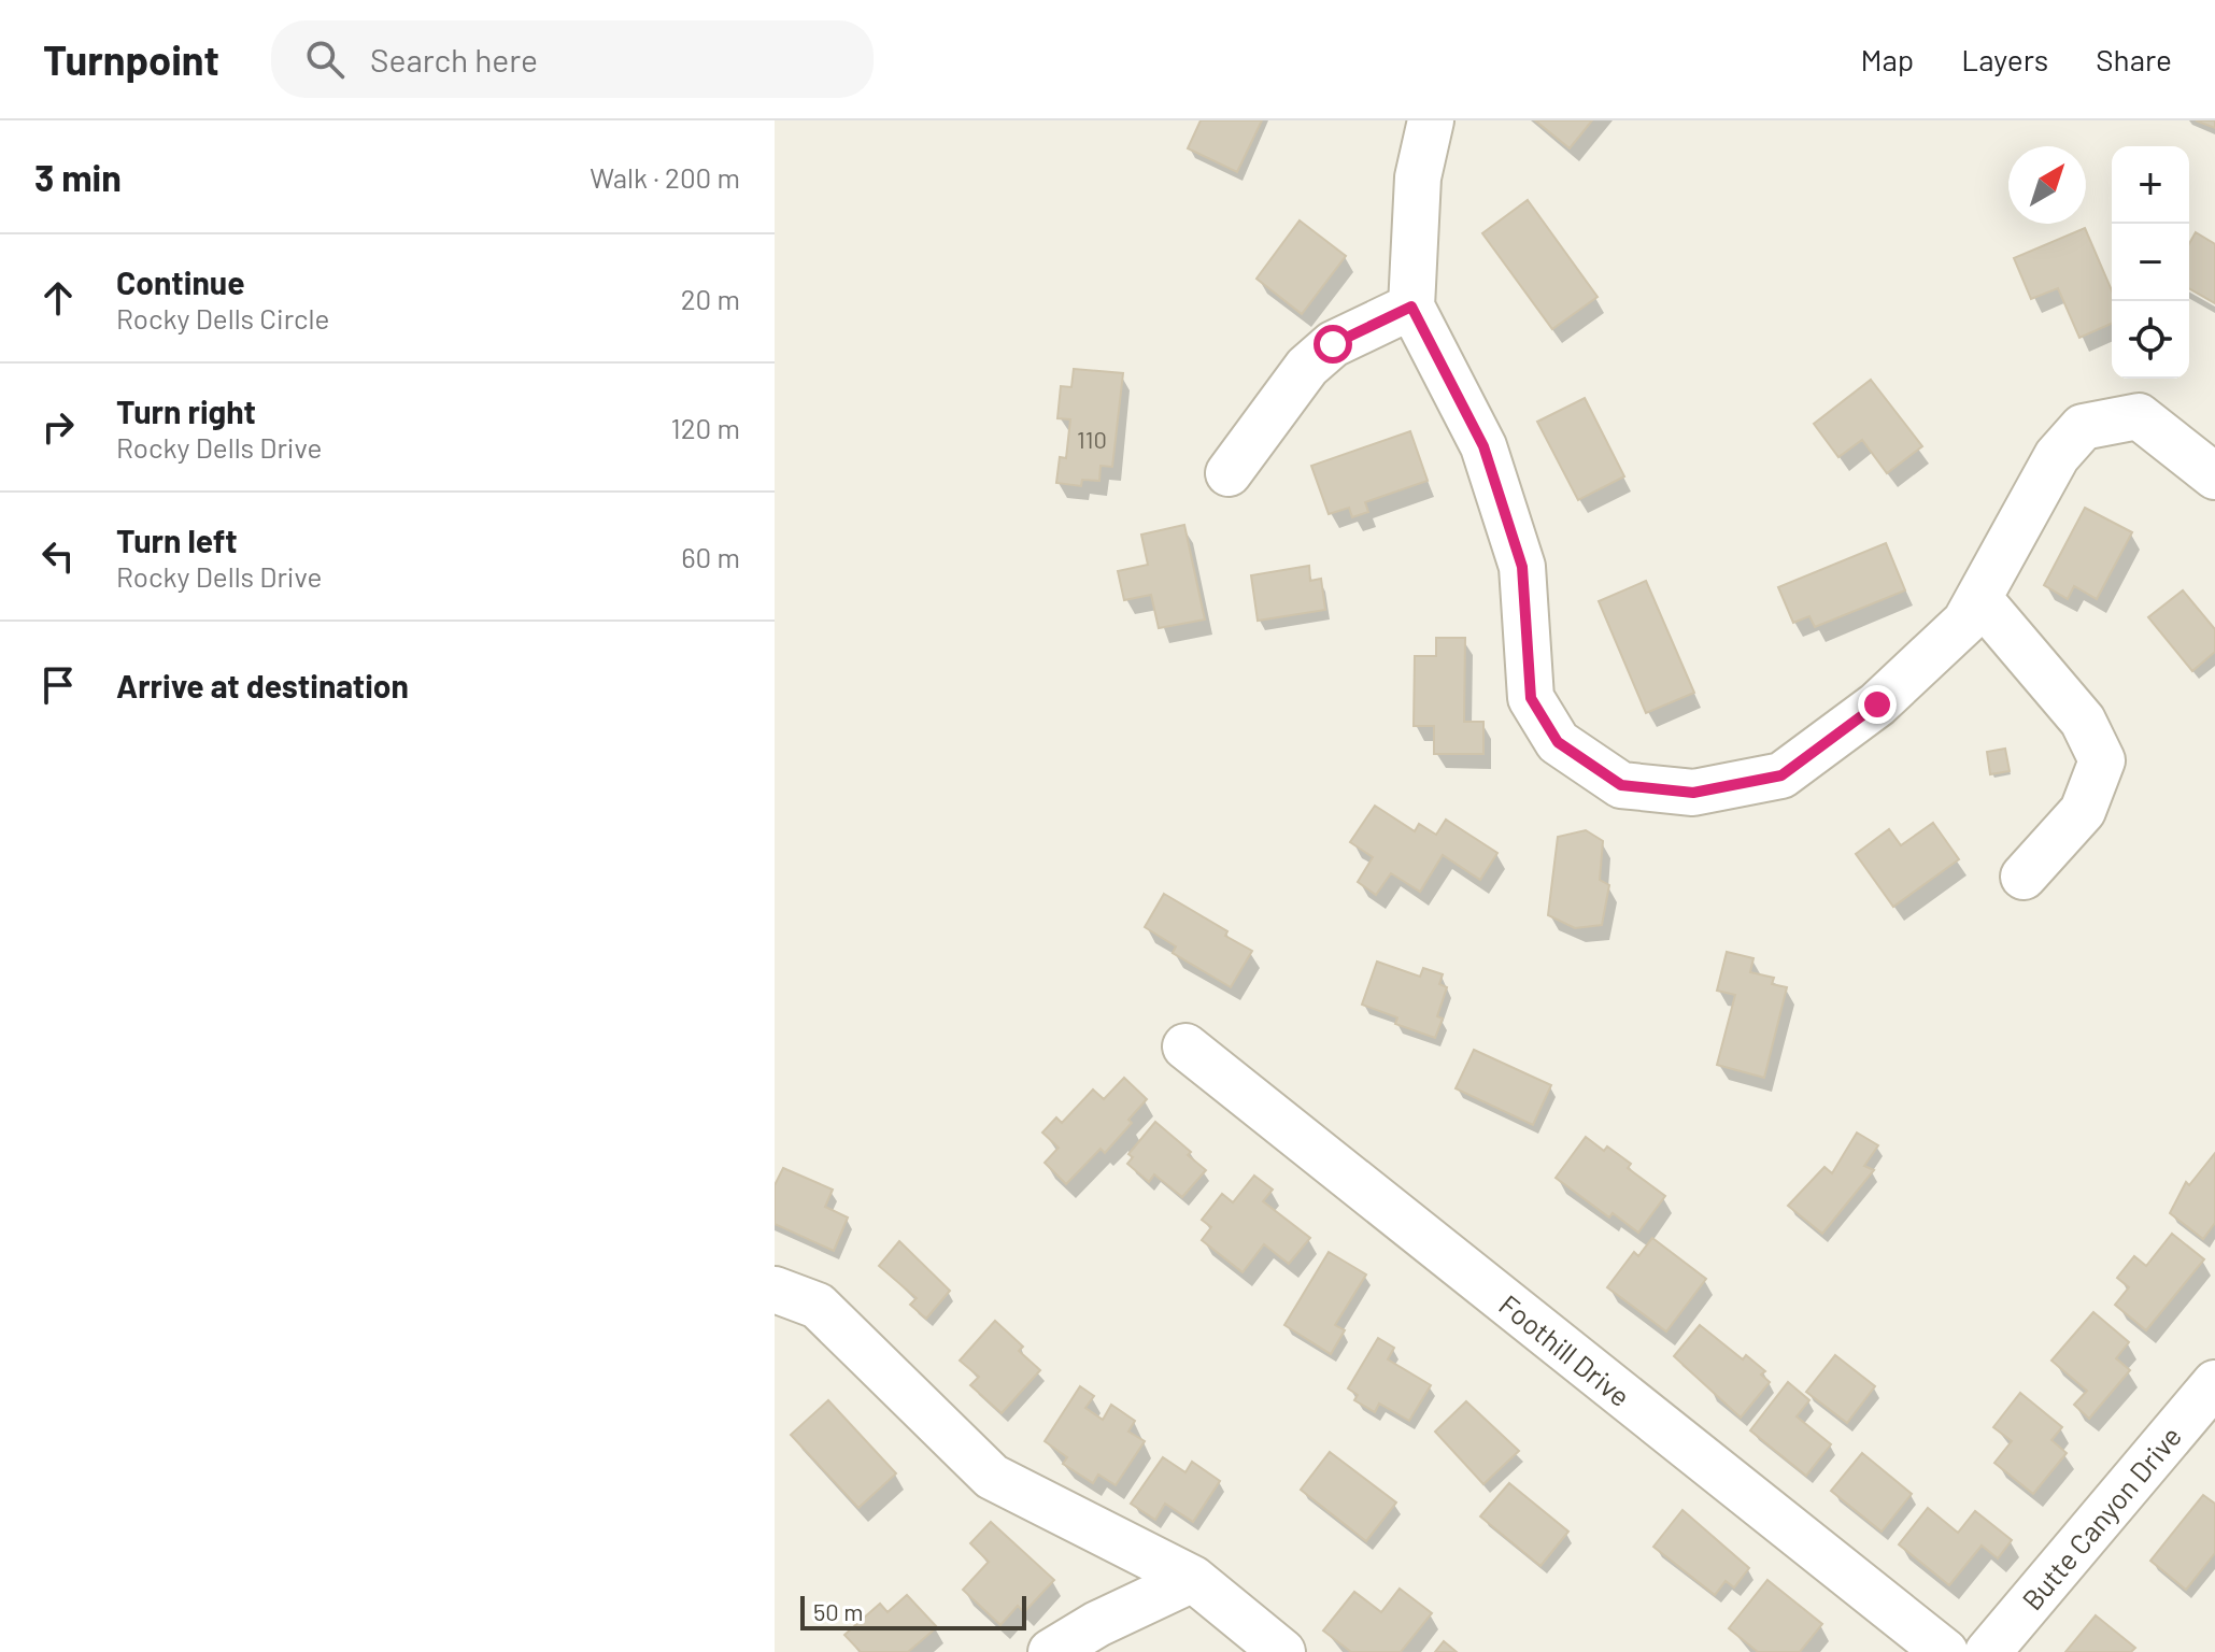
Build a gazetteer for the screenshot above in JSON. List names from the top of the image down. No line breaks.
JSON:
{"streets":{"street":["Foothill Drive","Butte Canyon Drive"]},"house_numbers":["110"],"scale_bar":"50 m","north":"top right","page":{"header":"Turnpoint","search":"Search here","nav":["Map","Layers","Share"],"heading":["3 min","Walk · 200 m"],"map_buttons":["+","−"],"list":[["Continue","Rocky Dells Circle","20 m"],["Turn right","Rocky Dells Drive","120 m"],["Turn left","Rocky Dells Drive","60 m"],"Arrive at destination"],"scale":"50 m"}}
